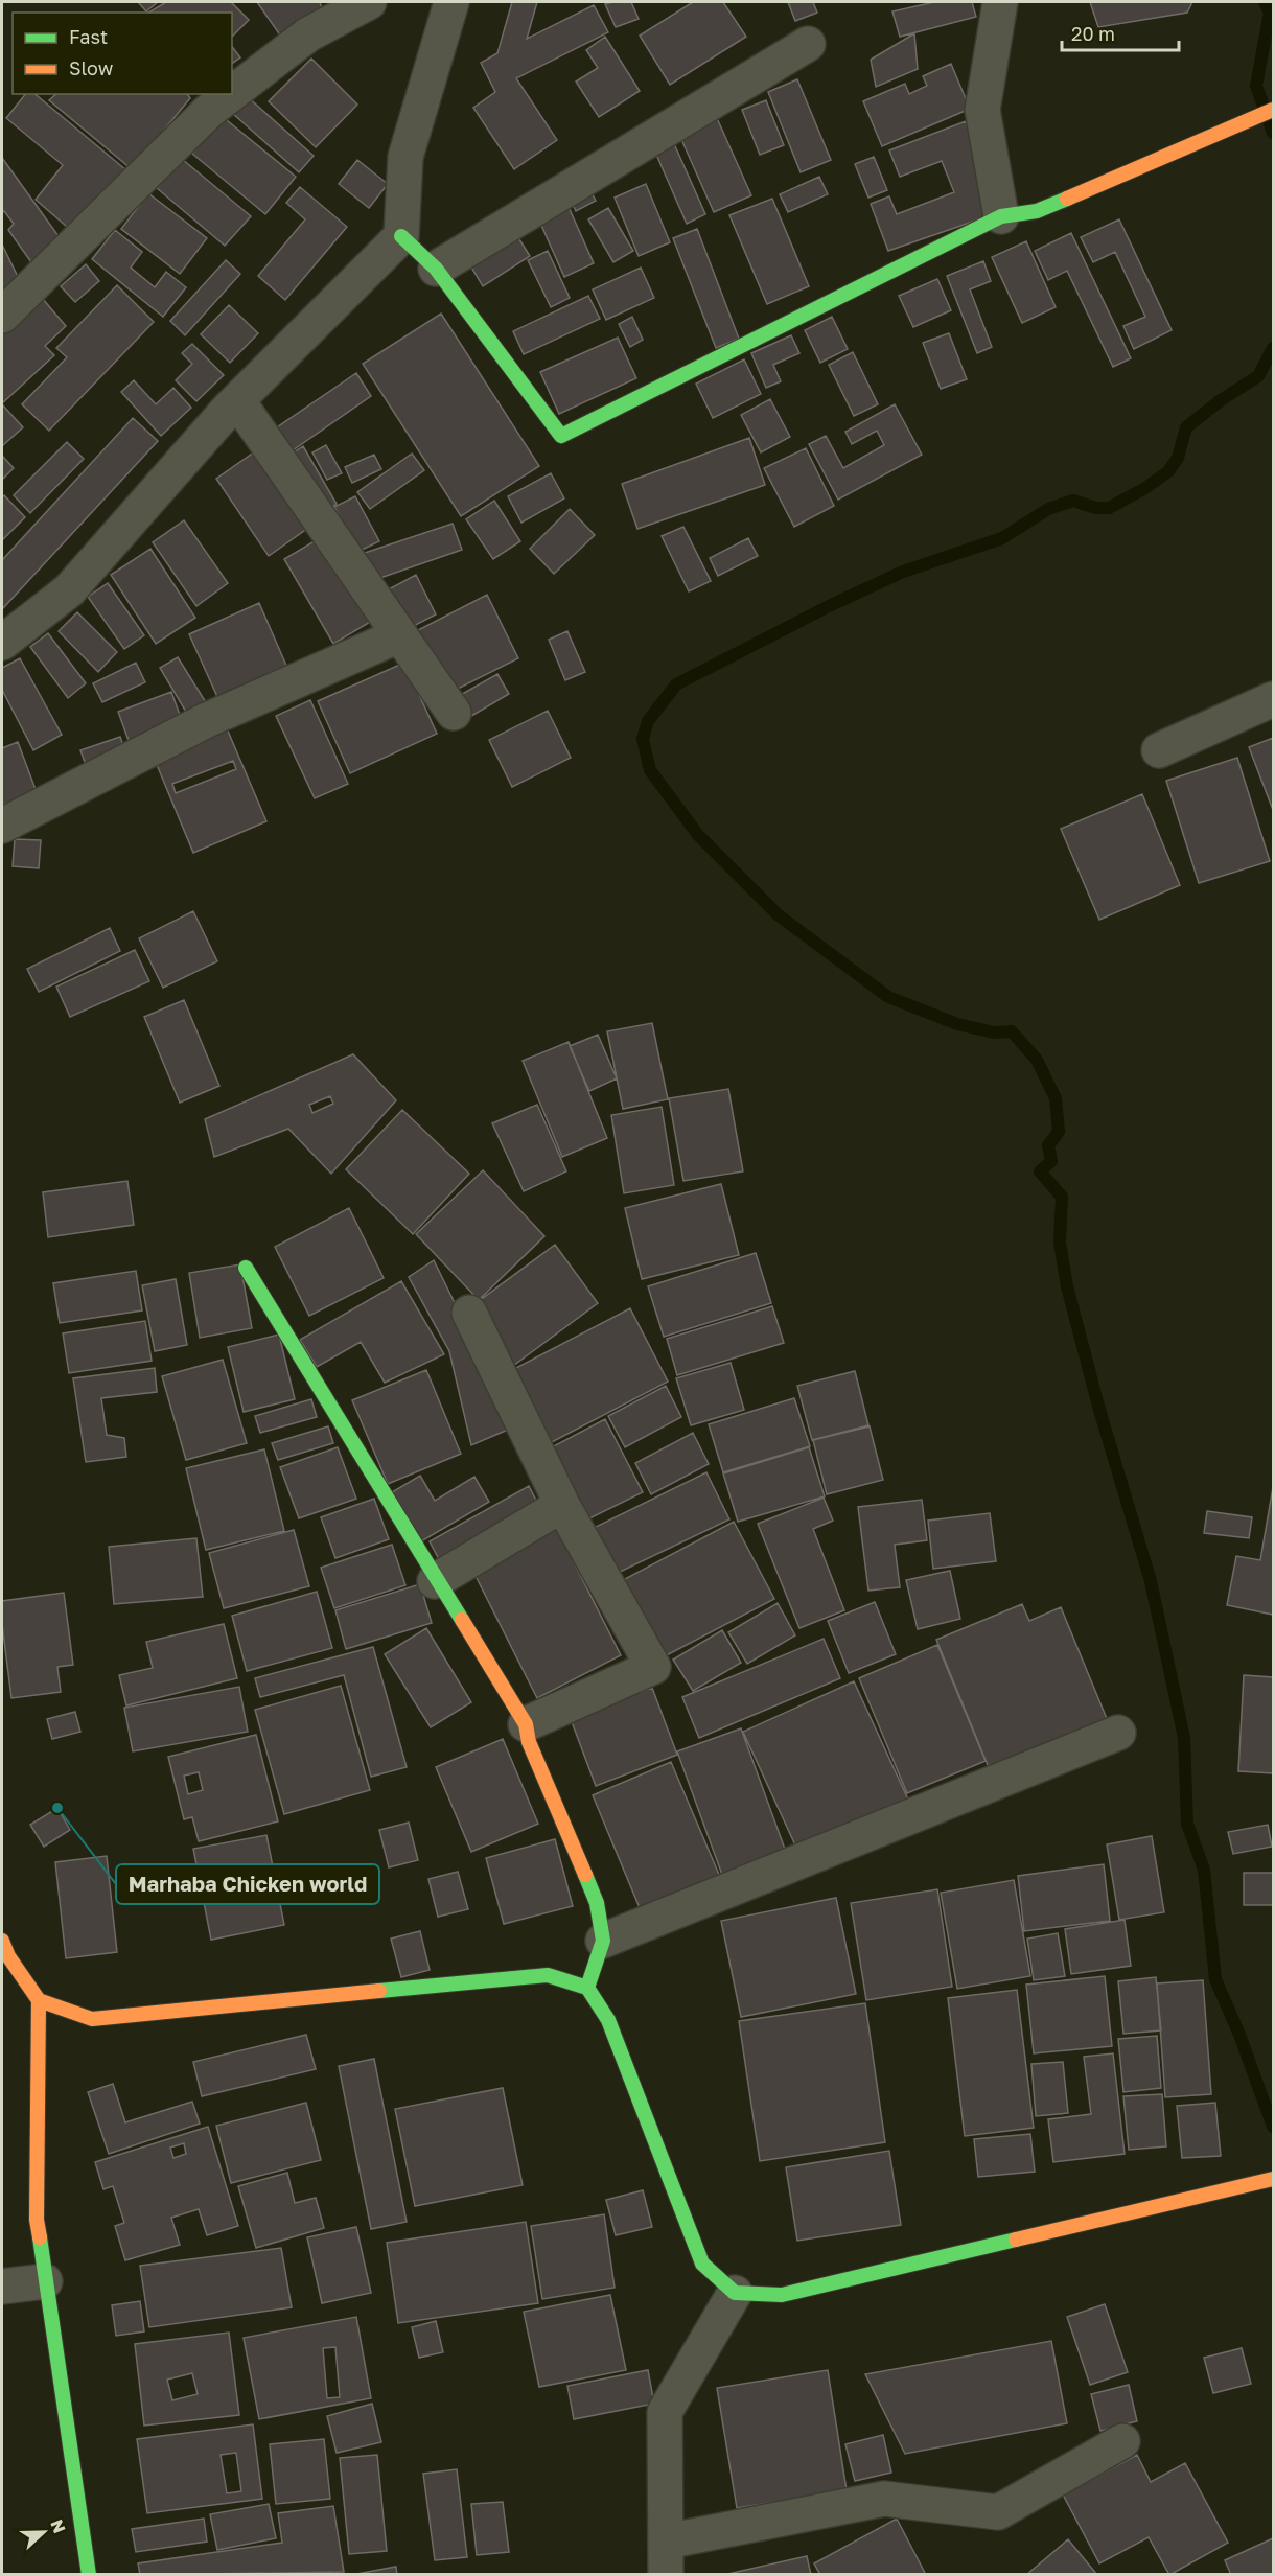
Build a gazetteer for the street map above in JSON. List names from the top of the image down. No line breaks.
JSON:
{"places":["Marhaba Chicken world"],"legend":["Fast","Slow"],"scale_bar":"20 m","north":"right"}
